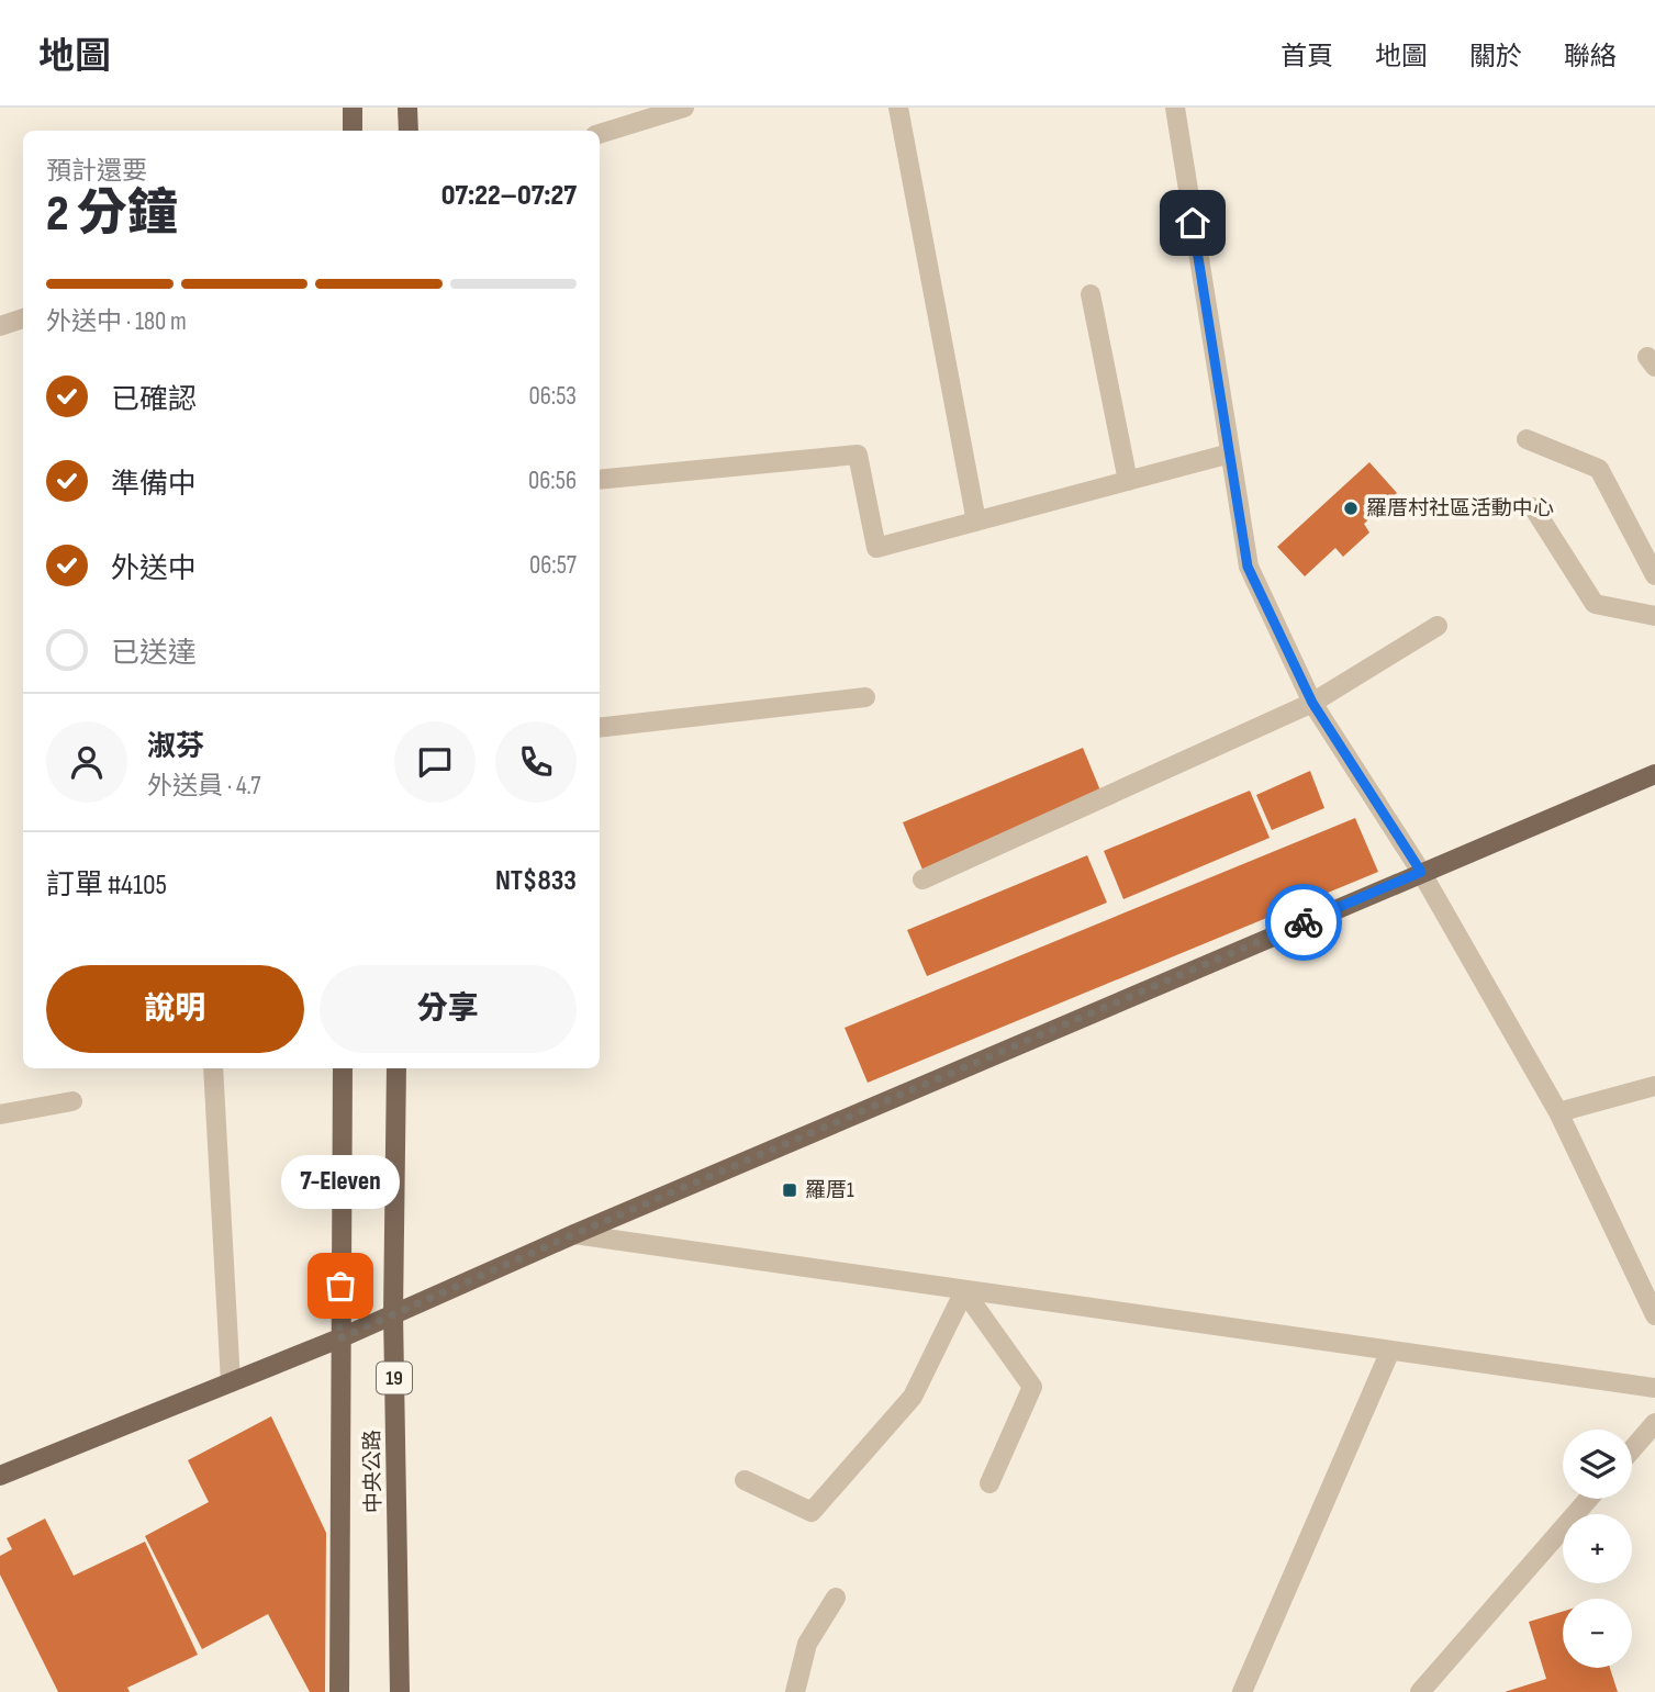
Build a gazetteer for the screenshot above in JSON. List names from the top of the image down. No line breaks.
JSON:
{"streets":{"main road":["19","中央公路"]},"places":{"other":["羅厝村社區活動中心","7-Eleven"],"transit":["羅厝1"]},"page":{"header":"地圖","nav":["首頁","地圖","關於","聯絡"],"heading":["2 分鐘","預計還要","07:22–07:27"],"panel":["淑芬","外送員 · 4.7","訂單 #4105","NT$833"],"bar":"外送中 · 180 m","list":[["已確認","06:53"],["準備中","06:56"],["外送中","06:57"],"已送達"],"buttons":["說明","分享"],"bubble":"7-Eleven","map_buttons":["+","−"]}}
